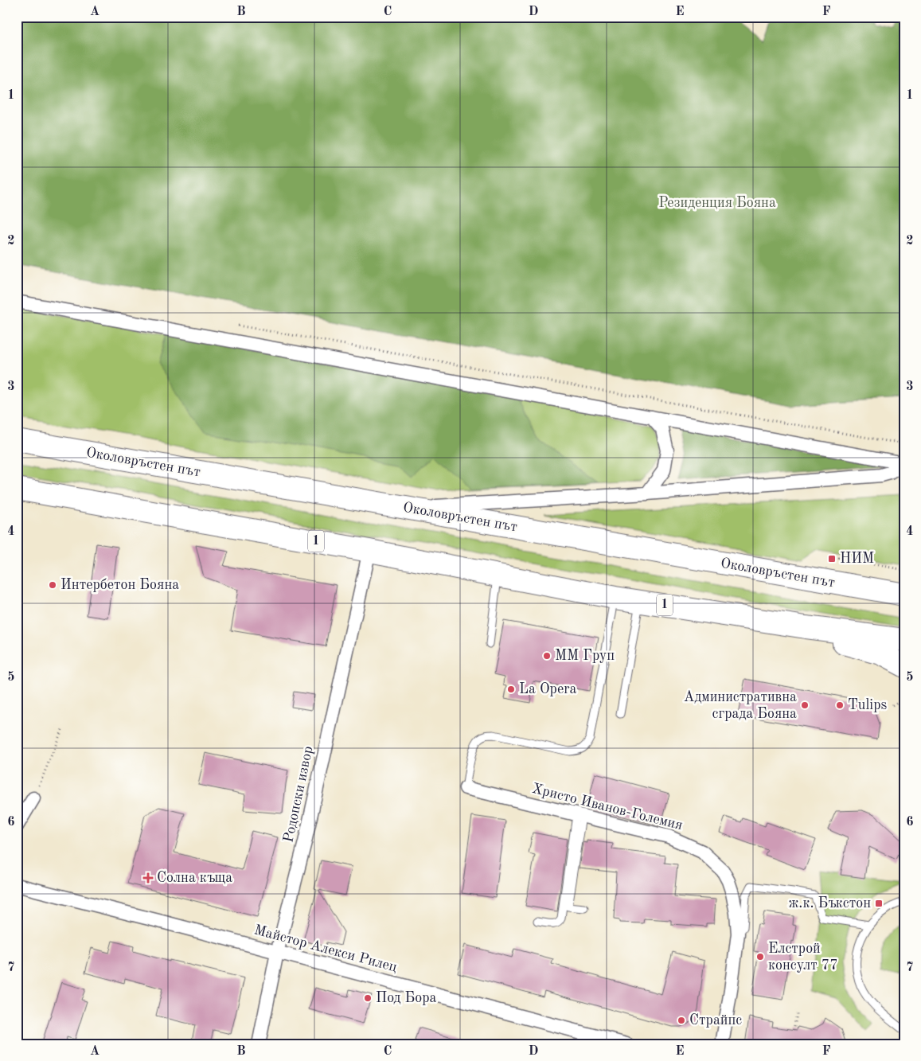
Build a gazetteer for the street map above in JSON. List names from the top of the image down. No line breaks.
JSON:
{"streets":{"highway":["Околовръстен път","1"],"street":["Родопски извор","Христо Иванов-Големия","Майстор Алекси Рилец"]},"crossings":[["1","Родопски извор"],["Родопски извор","Майстор Алекси Рилец"]],"parks":["Резиденция Бояна"],"places":{"transit":["НИМ","ж.к. Бъкстон"],"other":["Интербетон Бояна","ММ Груп","La Opera","Административна сграда Бояна","Tulips","Елстрой консулт 77","Под Бора","Страйпс"],"health":["Солна къща"]},"grid":{"columns":["A","B","C","D","E","F"],"rows":["1","2","3","4","5","6","7"]}}
